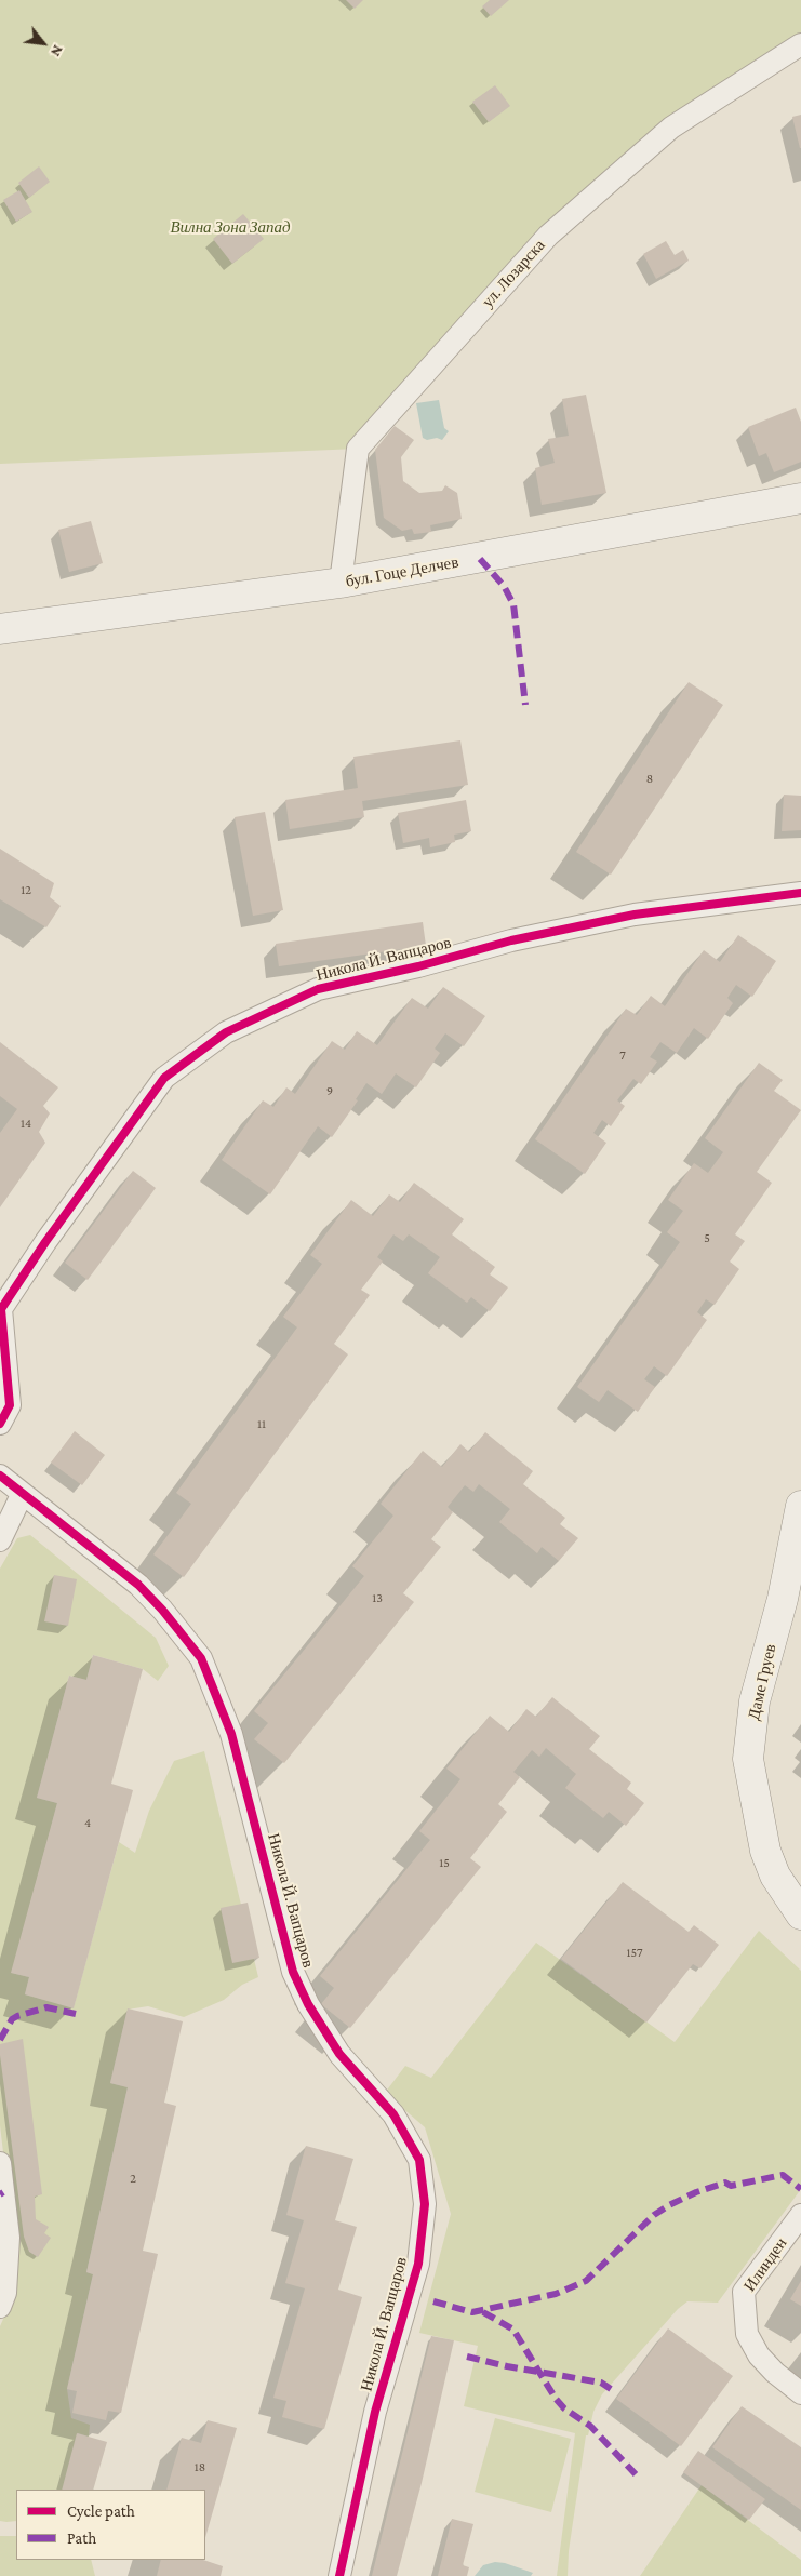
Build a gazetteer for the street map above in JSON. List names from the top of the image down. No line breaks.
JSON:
{"streets":{"main road":["бул. Гоце Делчев","Даме Груев"],"street":["ул. Лозарска","Никола Й. Вапцаров","Илинден"]},"crossings":[["ул. Лозарска","бул. Гоце Делчев"]],"parks":["Вилна Зона Запад"],"house_numbers":["8","12","7","9","14","5","11","13","4","15","157","2","18"],"legend":["Cycle path","Path"],"north":"bottom right"}
